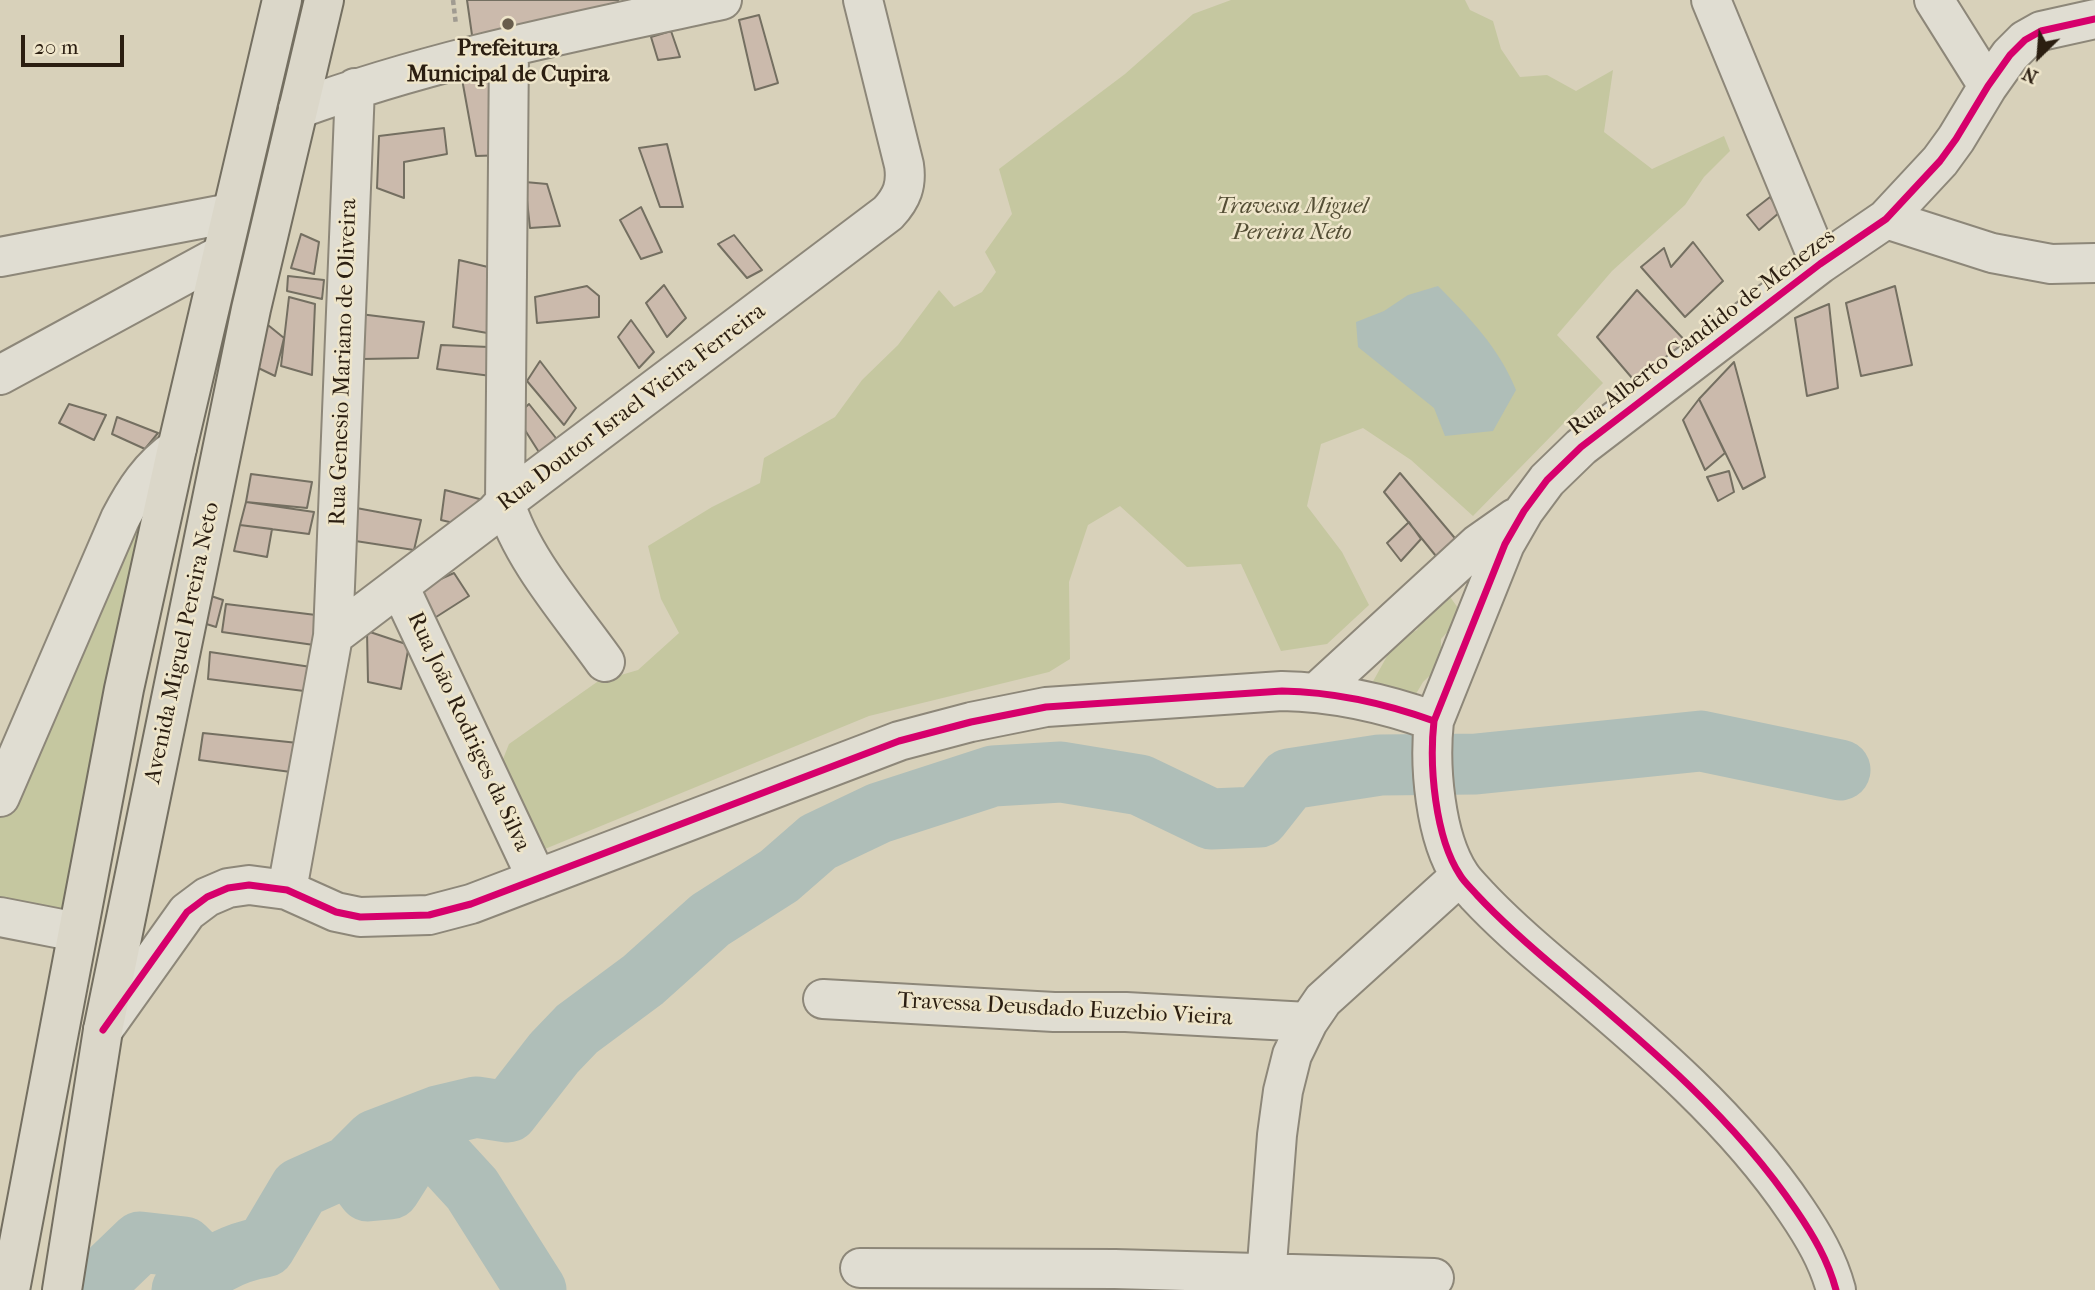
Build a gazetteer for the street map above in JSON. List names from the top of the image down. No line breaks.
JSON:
{"streets":{"main road":["Avenida Miguel Pereira Neto"],"street":["Rua Alberto Candido de Menezes","Rua Genesio Mariano de Oliveira","Rua Doutor Israel Vieira Ferreira","Rua João Rodriges da Silva","Travessa Deusdado Euzebio Vieira"]},"crossings":[["Rua Genesio Mariano de Oliveira","Rua Doutor Israel Vieira Ferreira"],["Rua Doutor Israel Vieira Ferreira","Rua João Rodriges da Silva"]],"parks":["Travessa Miguel Pereira Neto"],"places":["Prefeitura Municipal de Cupira"],"scale_bar":"20 m","north":"bottom left"}
